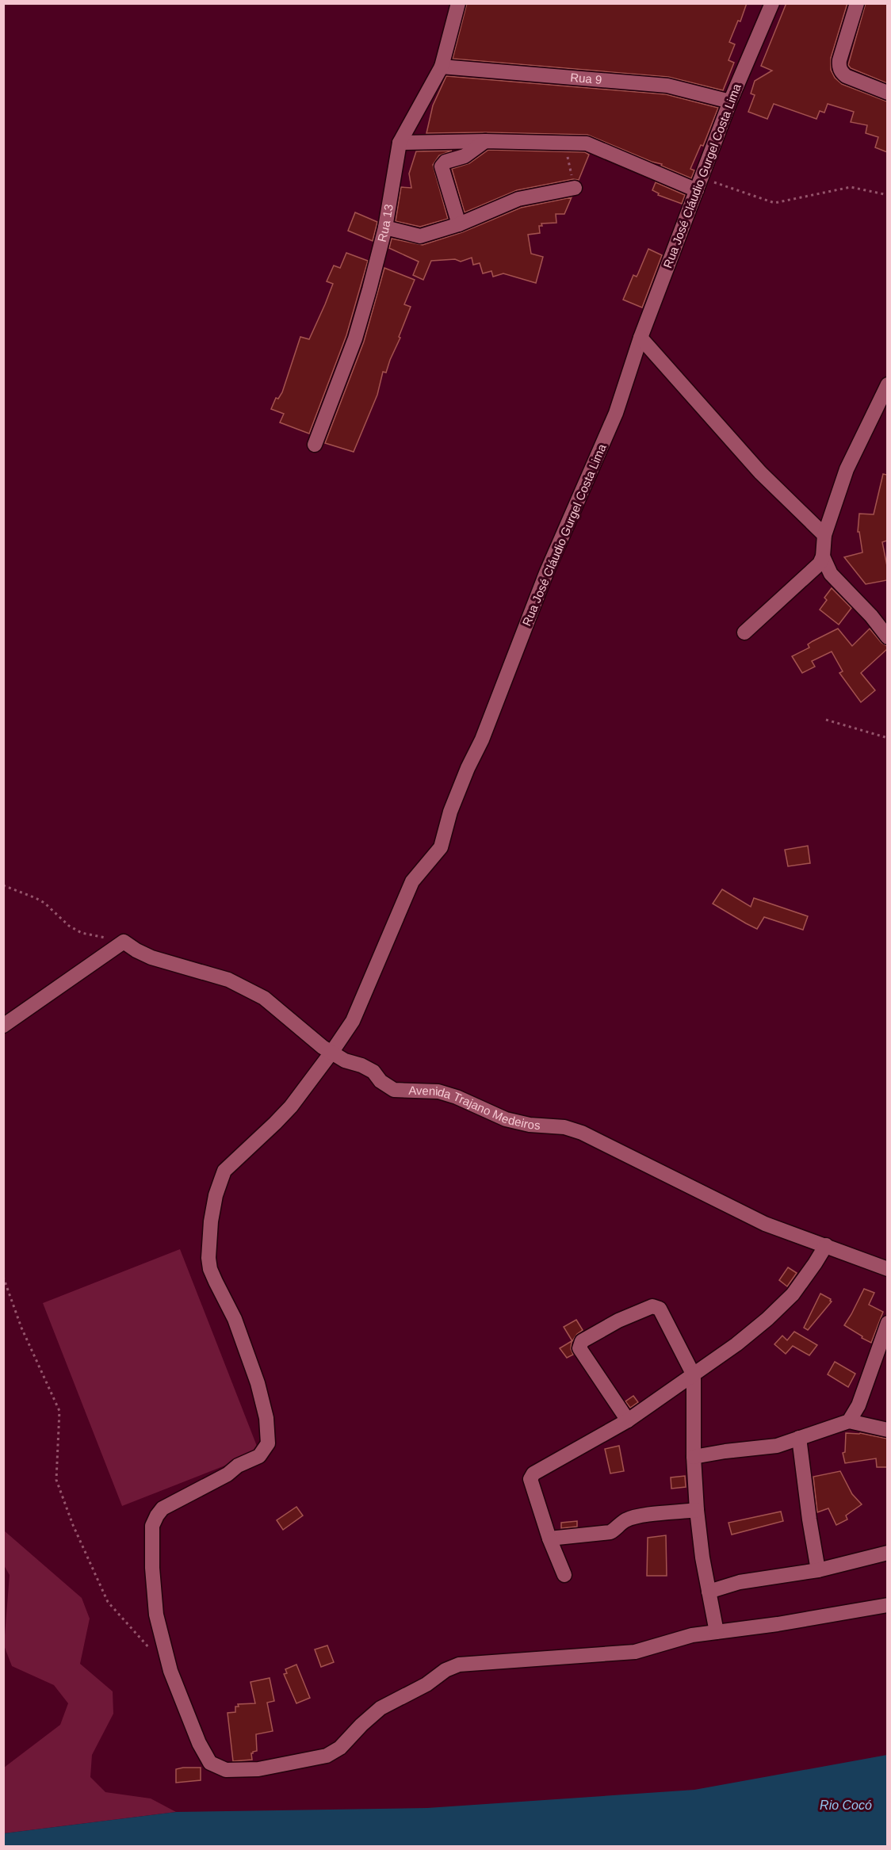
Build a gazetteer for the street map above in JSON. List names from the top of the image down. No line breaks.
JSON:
{"streets":{"street":["Rua 9","Rua José Cláudio Gurgel Costa Lima","Rua 13","Avenida Trajano Medeiros"]},"crossings":[["Rua 9","Rua José Cláudio Gurgel Costa Lima"],["Rua 9","Rua 13"],["Rua José Cláudio Gurgel Costa Lima","Avenida Trajano Medeiros"]],"water":["Rio Cocó"]}
